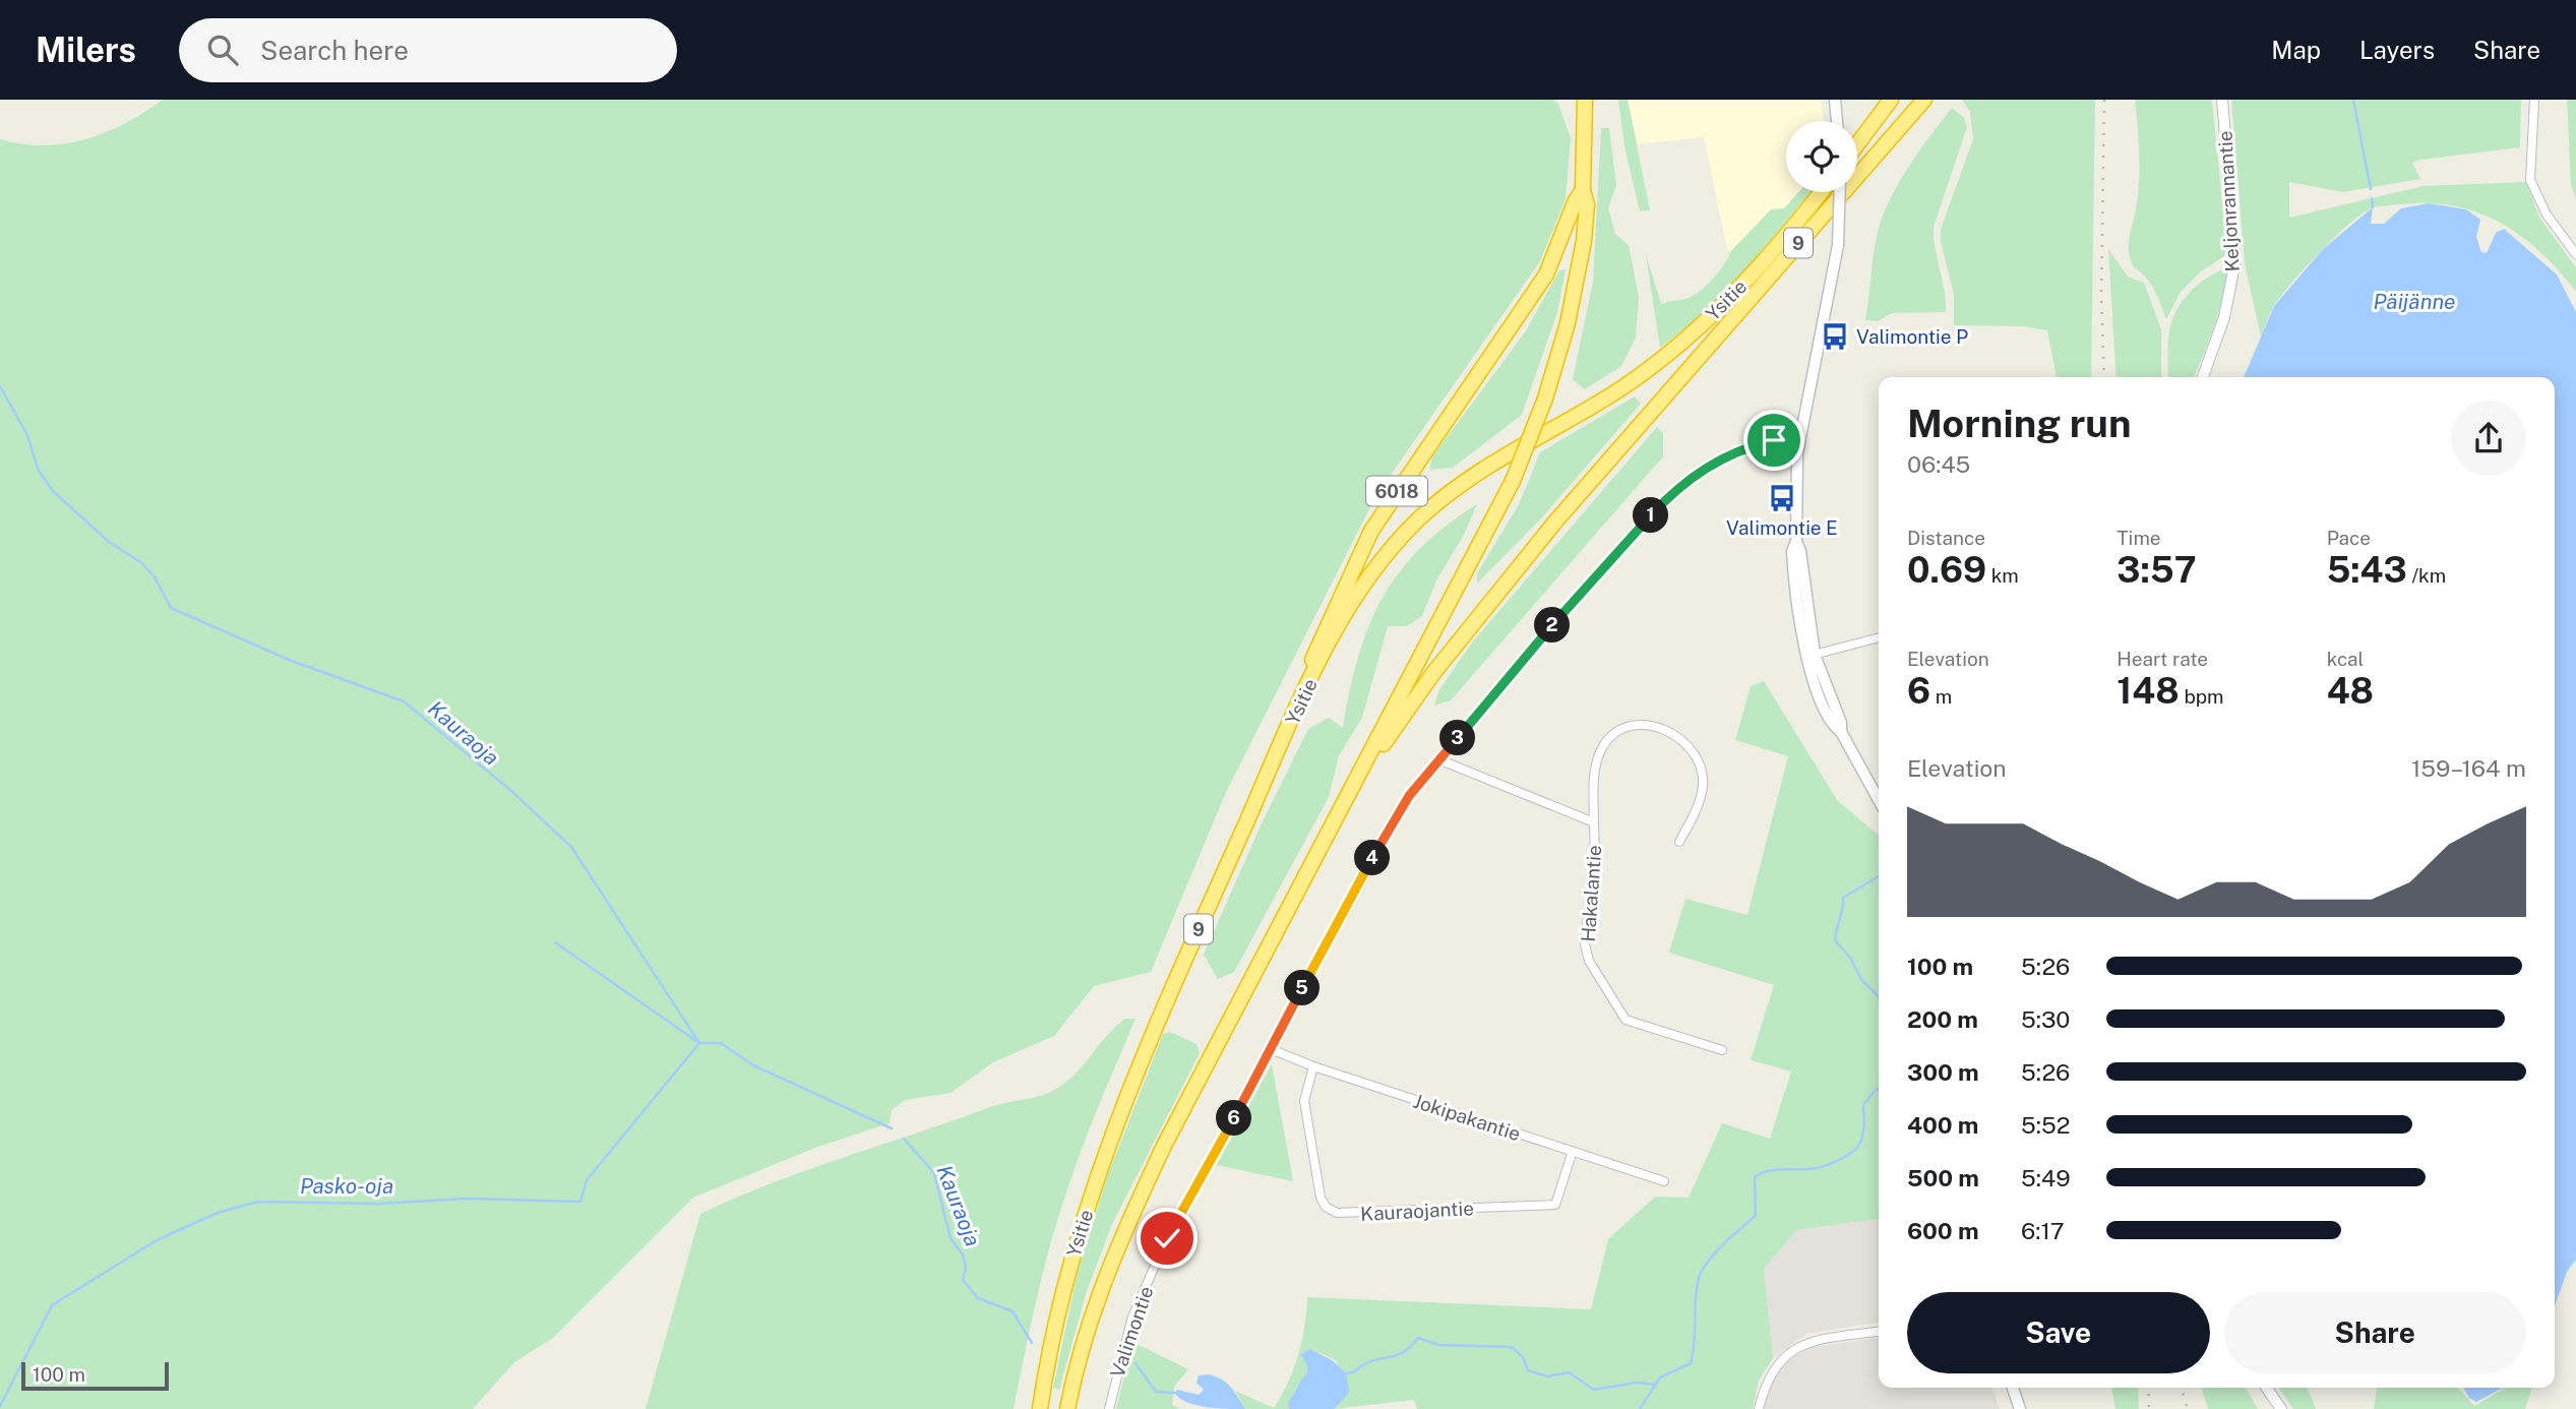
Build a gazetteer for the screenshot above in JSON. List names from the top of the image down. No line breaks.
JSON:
{"streets":{"highway":["9","Ysitie","6018"],"street":["Keljonrannantie","Hakalantie","Jokipakantie","Kauraojantie","Valimontie"]},"crossings":[["9","Ysitie"],["9","6018"],["Ysitie","6018"],["Hakalantie","Valimontie"],["Jokipakantie","Kauraojantie"],["Jokipakantie","Valimontie"]],"water":["Päijänne","Kauraoja","Pasko-oja"],"places":{"bus stop":["Valimontie P","Valimontie E"]},"scale_bar":"100 m","page":{"header":"Milers","search":"Search here","nav":["Map","Layers","Share"],"heading":["Morning run","06:45"],"pins":["1","2","3","4","5","6"],"stats":[["Distance","0.69 km"],["Time","3:57"],["Pace","5:43 /km"],["Elevation","6 m"],["Heart rate","148 bpm"],["kcal","48"]],"chart":["Elevation","159–164 m"],"list":[{"name":"100 m","note":"5:26"},{"name":"200 m","note":"5:30"},{"name":"300 m","note":"5:26"},{"name":"400 m","note":"5:52"},{"name":"500 m","note":"5:49"},{"name":"600 m","note":"6:17"}],"buttons":["Save","Share"],"scale":"100 m"}}
